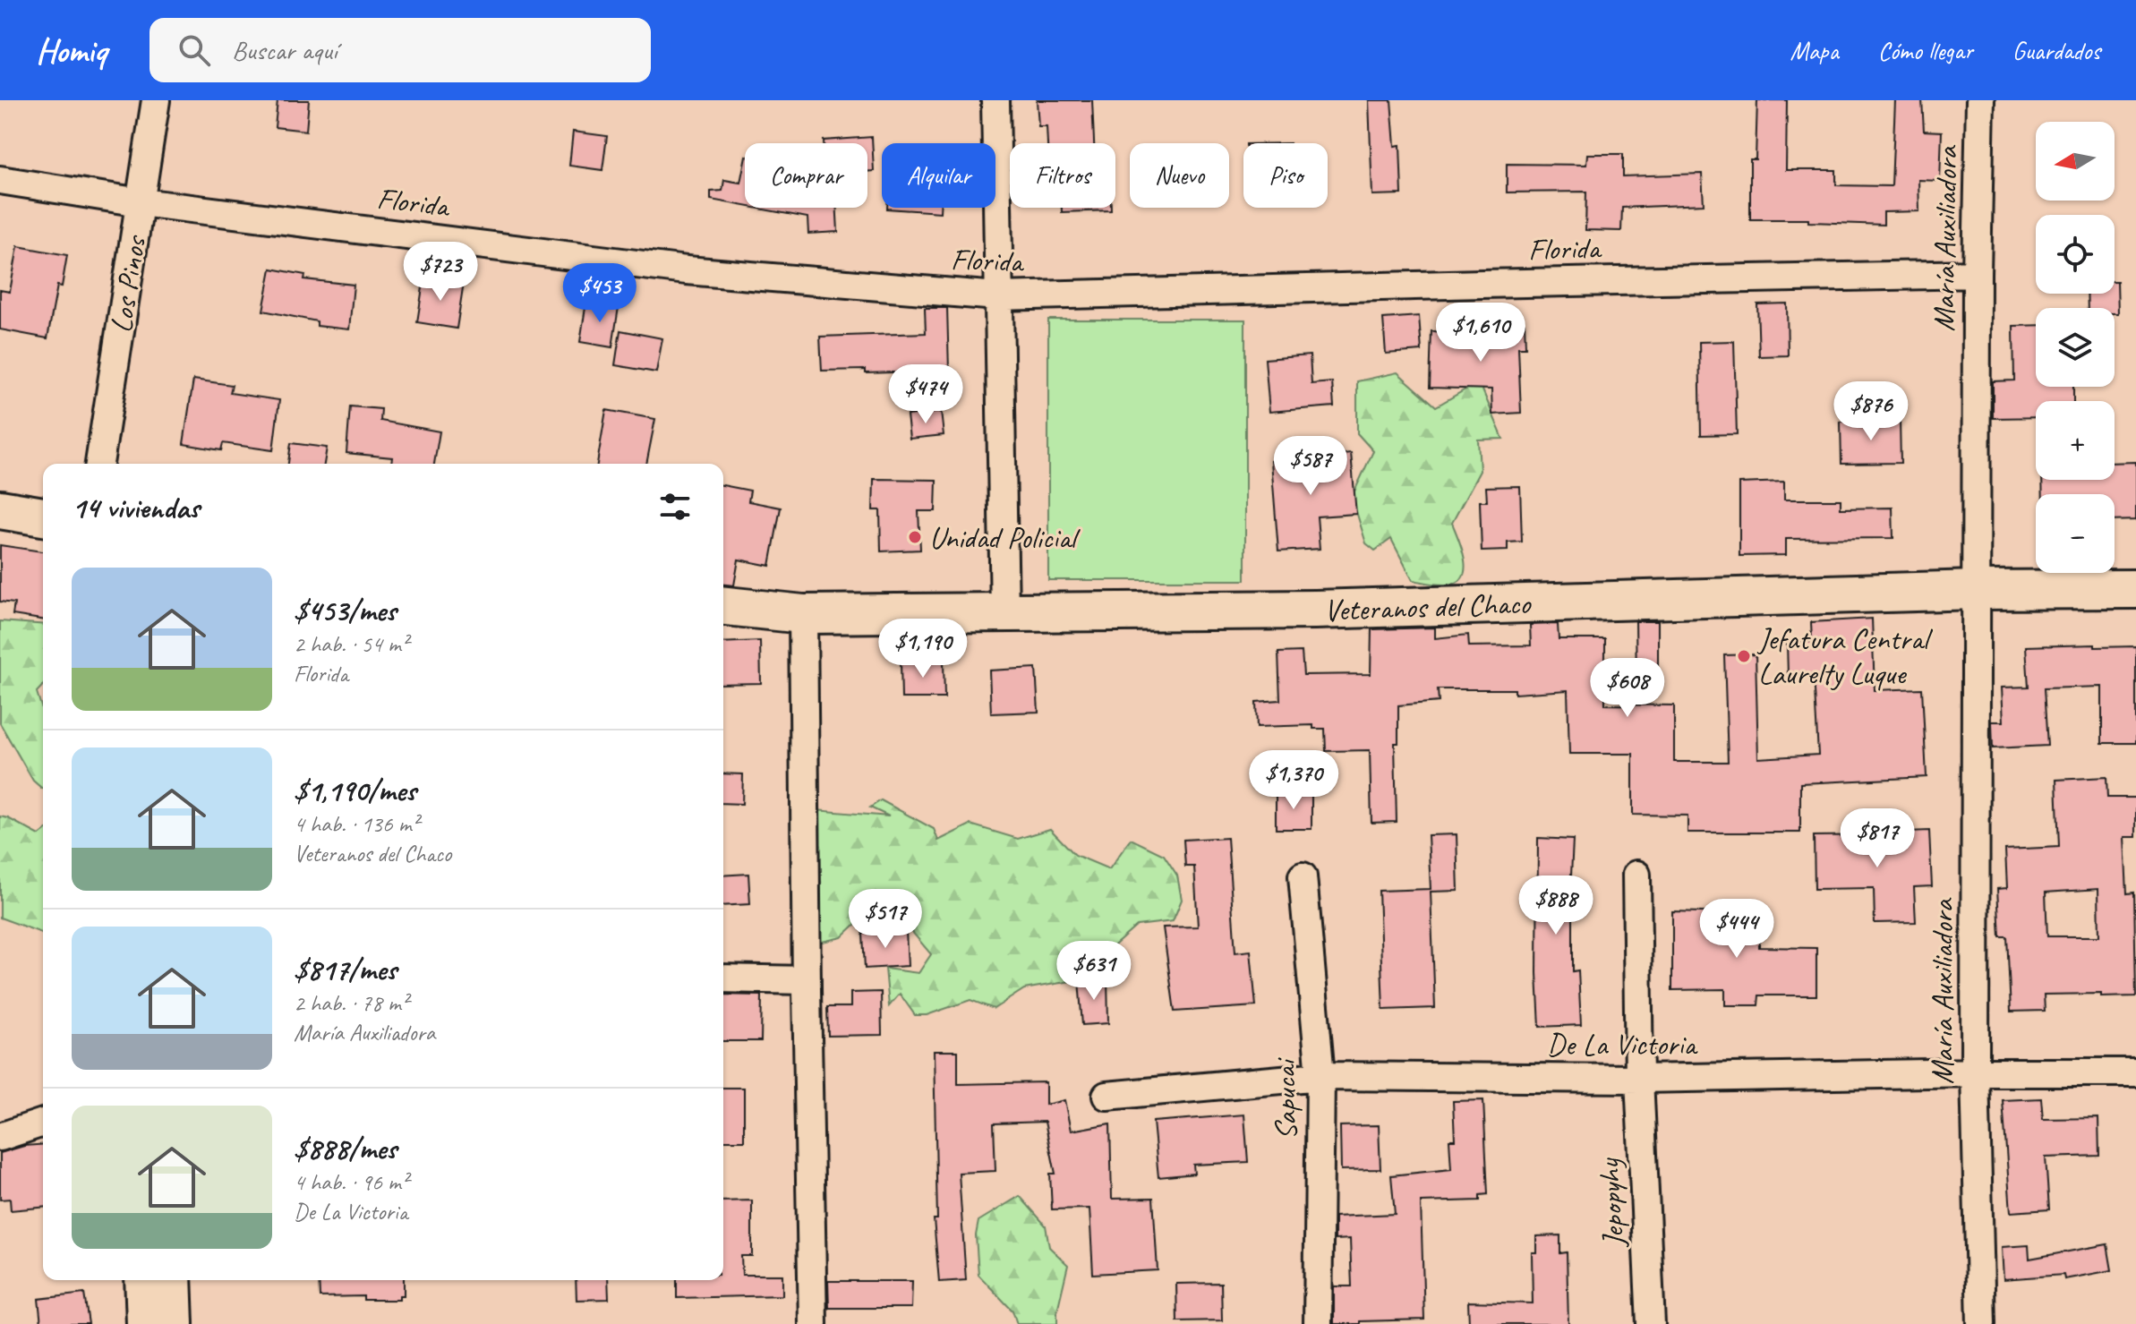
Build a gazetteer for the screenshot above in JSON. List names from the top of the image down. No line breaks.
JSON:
{"streets":{"street":["Florida","María Auxiliadora","Los Pinos","Veteranos del Chaco","De La Victoria","Sapucai","Jepopyhy"]},"crossings":[["Florida","María Auxiliadora"],["Florida","Los Pinos"],["María Auxiliadora","Veteranos del Chaco"],["María Auxiliadora","De La Victoria"],["De La Victoria","Sapucai"],["De La Victoria","Jepopyhy"]],"places":["Unidad Policial","Jefatura Central Laurelty Luque"],"north":"left","page":{"header":"Homiq","search":"Buscar aquí","nav":["Mapa","Cómo llegar","Guardados"],"map_buttons":["+","−"],"chip":["Comprar","Alquilar","Filtros","Nuevo","Piso"],"price":["$723","$453","$1,610","$474","$876","$587","$1,190","$608","$1,370","$817","$888","$517","$444","$631"],"heading":"14 viviendas","list":[{"name":"$453/mes","note":"2 hab. · 54 m² · Florida"},{"name":"$1,190/mes","note":"4 hab. · 136 m² · Veteranos del Chaco"},{"name":"$817/mes","note":"2 hab. · 78 m² · María Auxiliadora"},{"name":"$888/mes","note":"4 hab. · 96 m² · De La Victoria"}]}}
